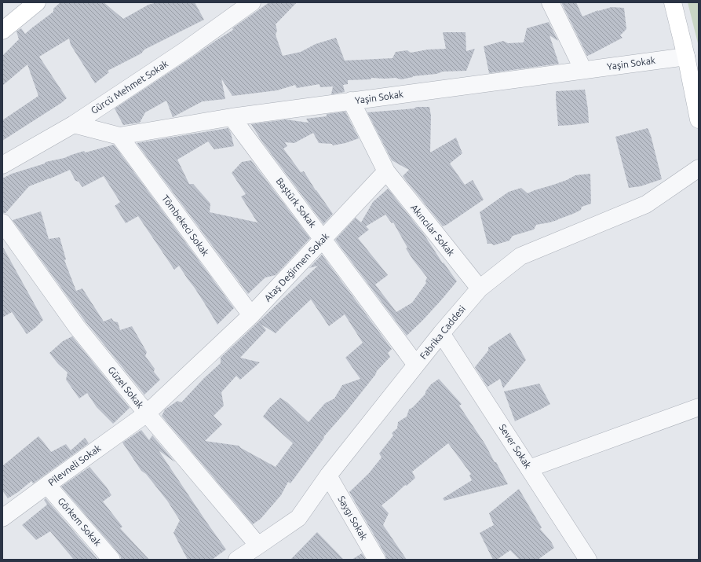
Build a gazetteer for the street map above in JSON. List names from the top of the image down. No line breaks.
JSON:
{"streets":{"street":["Yaşin Sokak","Gürcü Mehmet Sokak","Baştürk Sokak","Tömbekeci Sokak","Akıncılar Sokak","Ataş Değirmen Sokak","Fabrika Caddesi","Güzel Sokak","Sever Sokak","Pilevneli Sokak","Saygı Sokak","Görkem Sokak"]},"crossings":[["Yaşin Sokak","Gürcü Mehmet Sokak"],["Yaşin Sokak","Baştürk Sokak"],["Yaşin Sokak","Tömbekeci Sokak"],["Baştürk Sokak","Ataş Değirmen Sokak"],["Baştürk Sokak","Fabrika Caddesi"],["Tömbekeci Sokak","Ataş Değirmen Sokak"],["Akıncılar Sokak","Ataş Değirmen Sokak"],["Akıncılar Sokak","Fabrika Caddesi"],["Ataş Değirmen Sokak","Güzel Sokak"],["Ataş Değirmen Sokak","Pilevneli Sokak"],["Fabrika Caddesi","Güzel Sokak"],["Fabrika Caddesi","Sever Sokak"],["Fabrika Caddesi","Saygı Sokak"],["Güzel Sokak","Pilevneli Sokak"],["Pilevneli Sokak","Görkem Sokak"]]}
